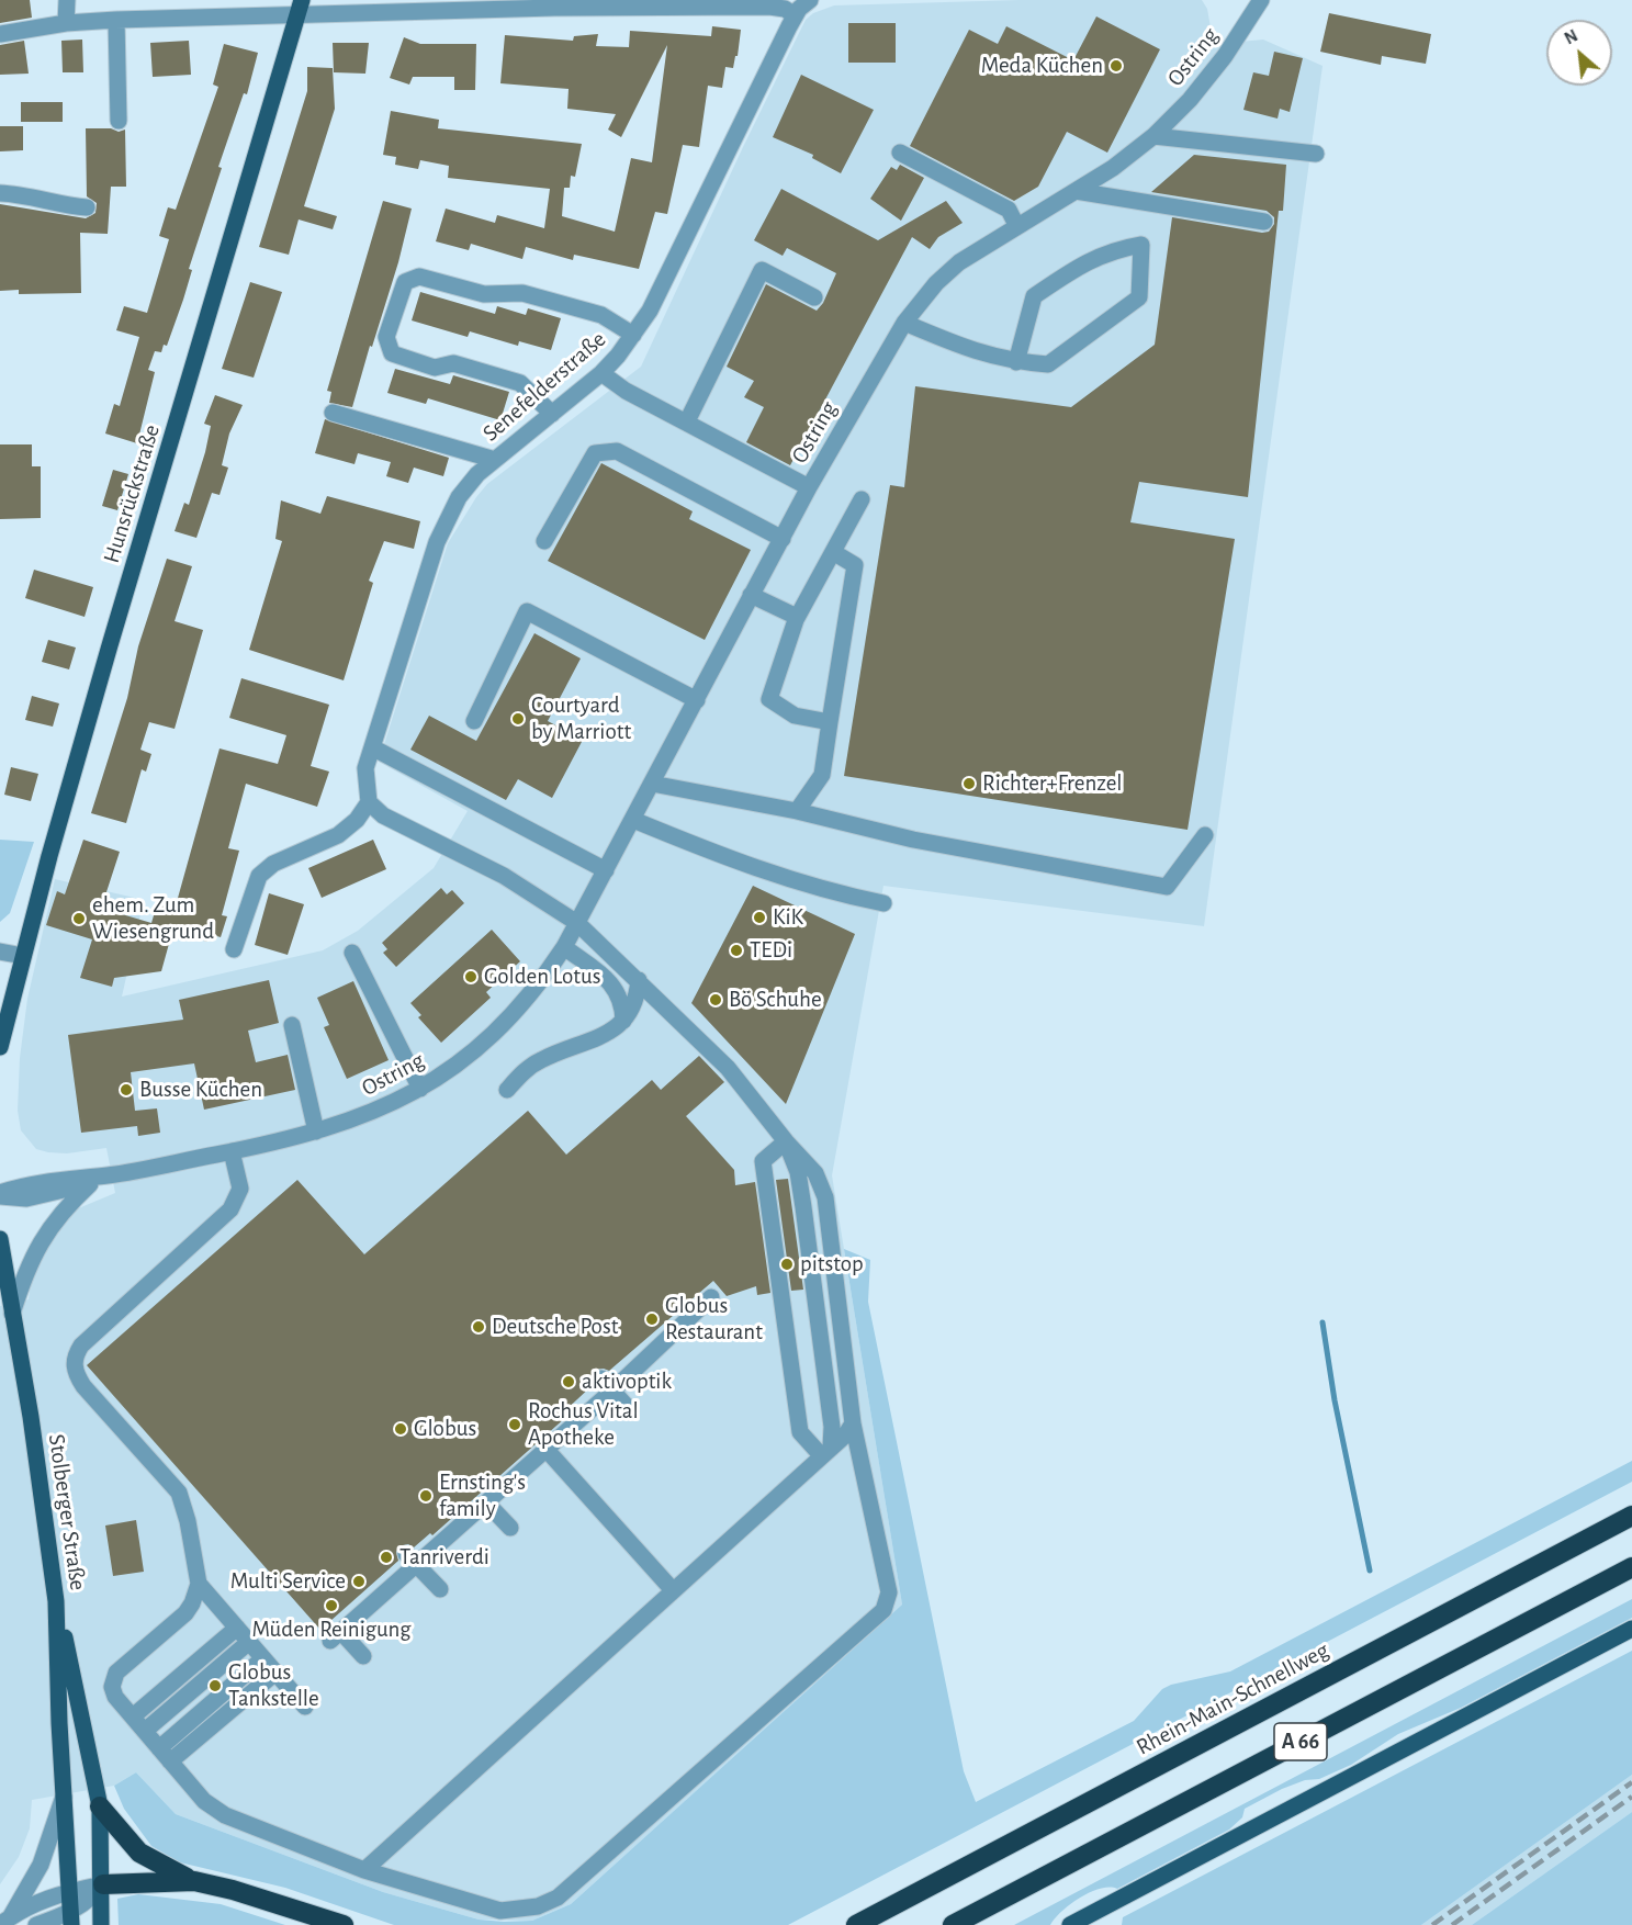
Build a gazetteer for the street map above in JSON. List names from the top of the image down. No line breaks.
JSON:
{"streets":{"highway":["Rhein-Main-Schnellweg","A 66"],"main road":["Hunsrückstraße","Stolberger Straße"],"street":["Ostring","Senefelderstraße"]},"places":["Meda Küchen","Courtyard by Marriott","Richter+Frenzel","KiK","ehem. Zum Wiesengrund","TEDi","Golden Lotus","Bö Schuhe","Busse Küchen","pitstop","Globus Restaurant","Deutsche Post","aktivoptik","Rochus Vital Apotheke","Globus","Ernsting's family","Tanriverdi","Multi Service","Müden Reinigung","Globus Tankstelle"],"north":"top left"}
